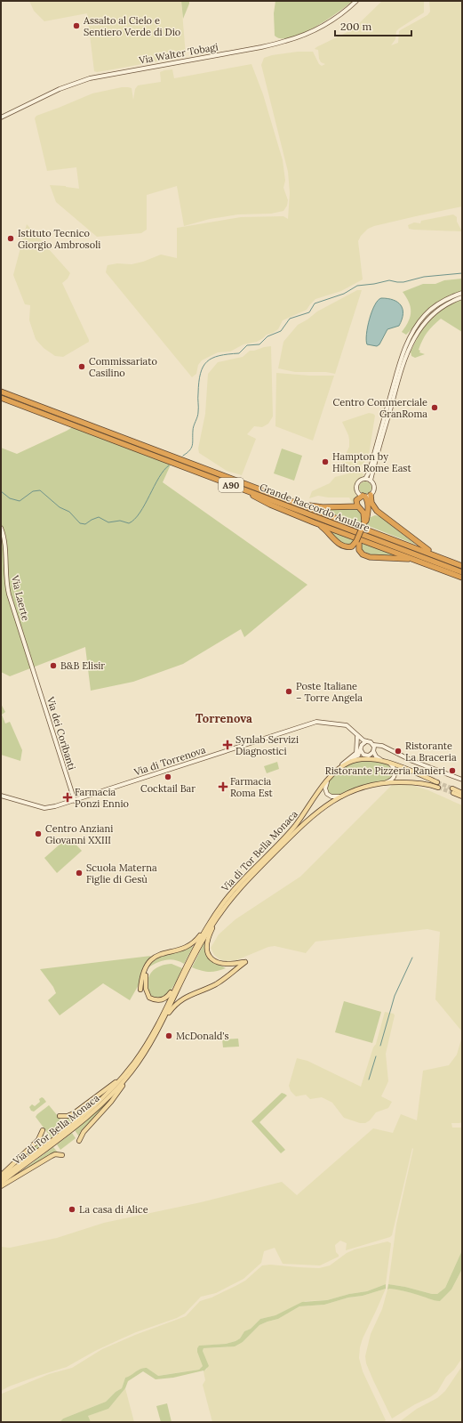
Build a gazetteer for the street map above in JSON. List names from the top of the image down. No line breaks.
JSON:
{"streets":{"highway":["A90","Grande Raccordo Anulare"],"main road":["Via di Tor Bella Monaca"],"street":["Via Walter Tobagi","Via Laerte","Via dei Coribanti","Via di Torrenova"]},"crossings":[["Via Laerte","Via dei Coribanti"],["Via dei Coribanti","Via di Torrenova"]],"districts":["Torrenova"],"places":{"other":["Assalto al Cielo e Sentiero Verde di Dio","Istituto Tecnico Giorgio Ambrosoli","Commissariato Casilino","Centro Commerciale GranRoma","Hampton by Hilton Rome East","B&B Elisir","Poste Italiane – Torre Angela","Ristorante La Braceria","Ristorante Pizzeria Ranieri","Cocktail Bar","Centro Anziani Giovanni XXIII","Scuola Materna Figlie di Gesù","McDonald's","La casa di Alice"],"health":["Synlab Servizi Diagnostici","Farmacia Roma Est","Farmacia Ponzi Ennio"]},"scale_bar":"200 m"}
